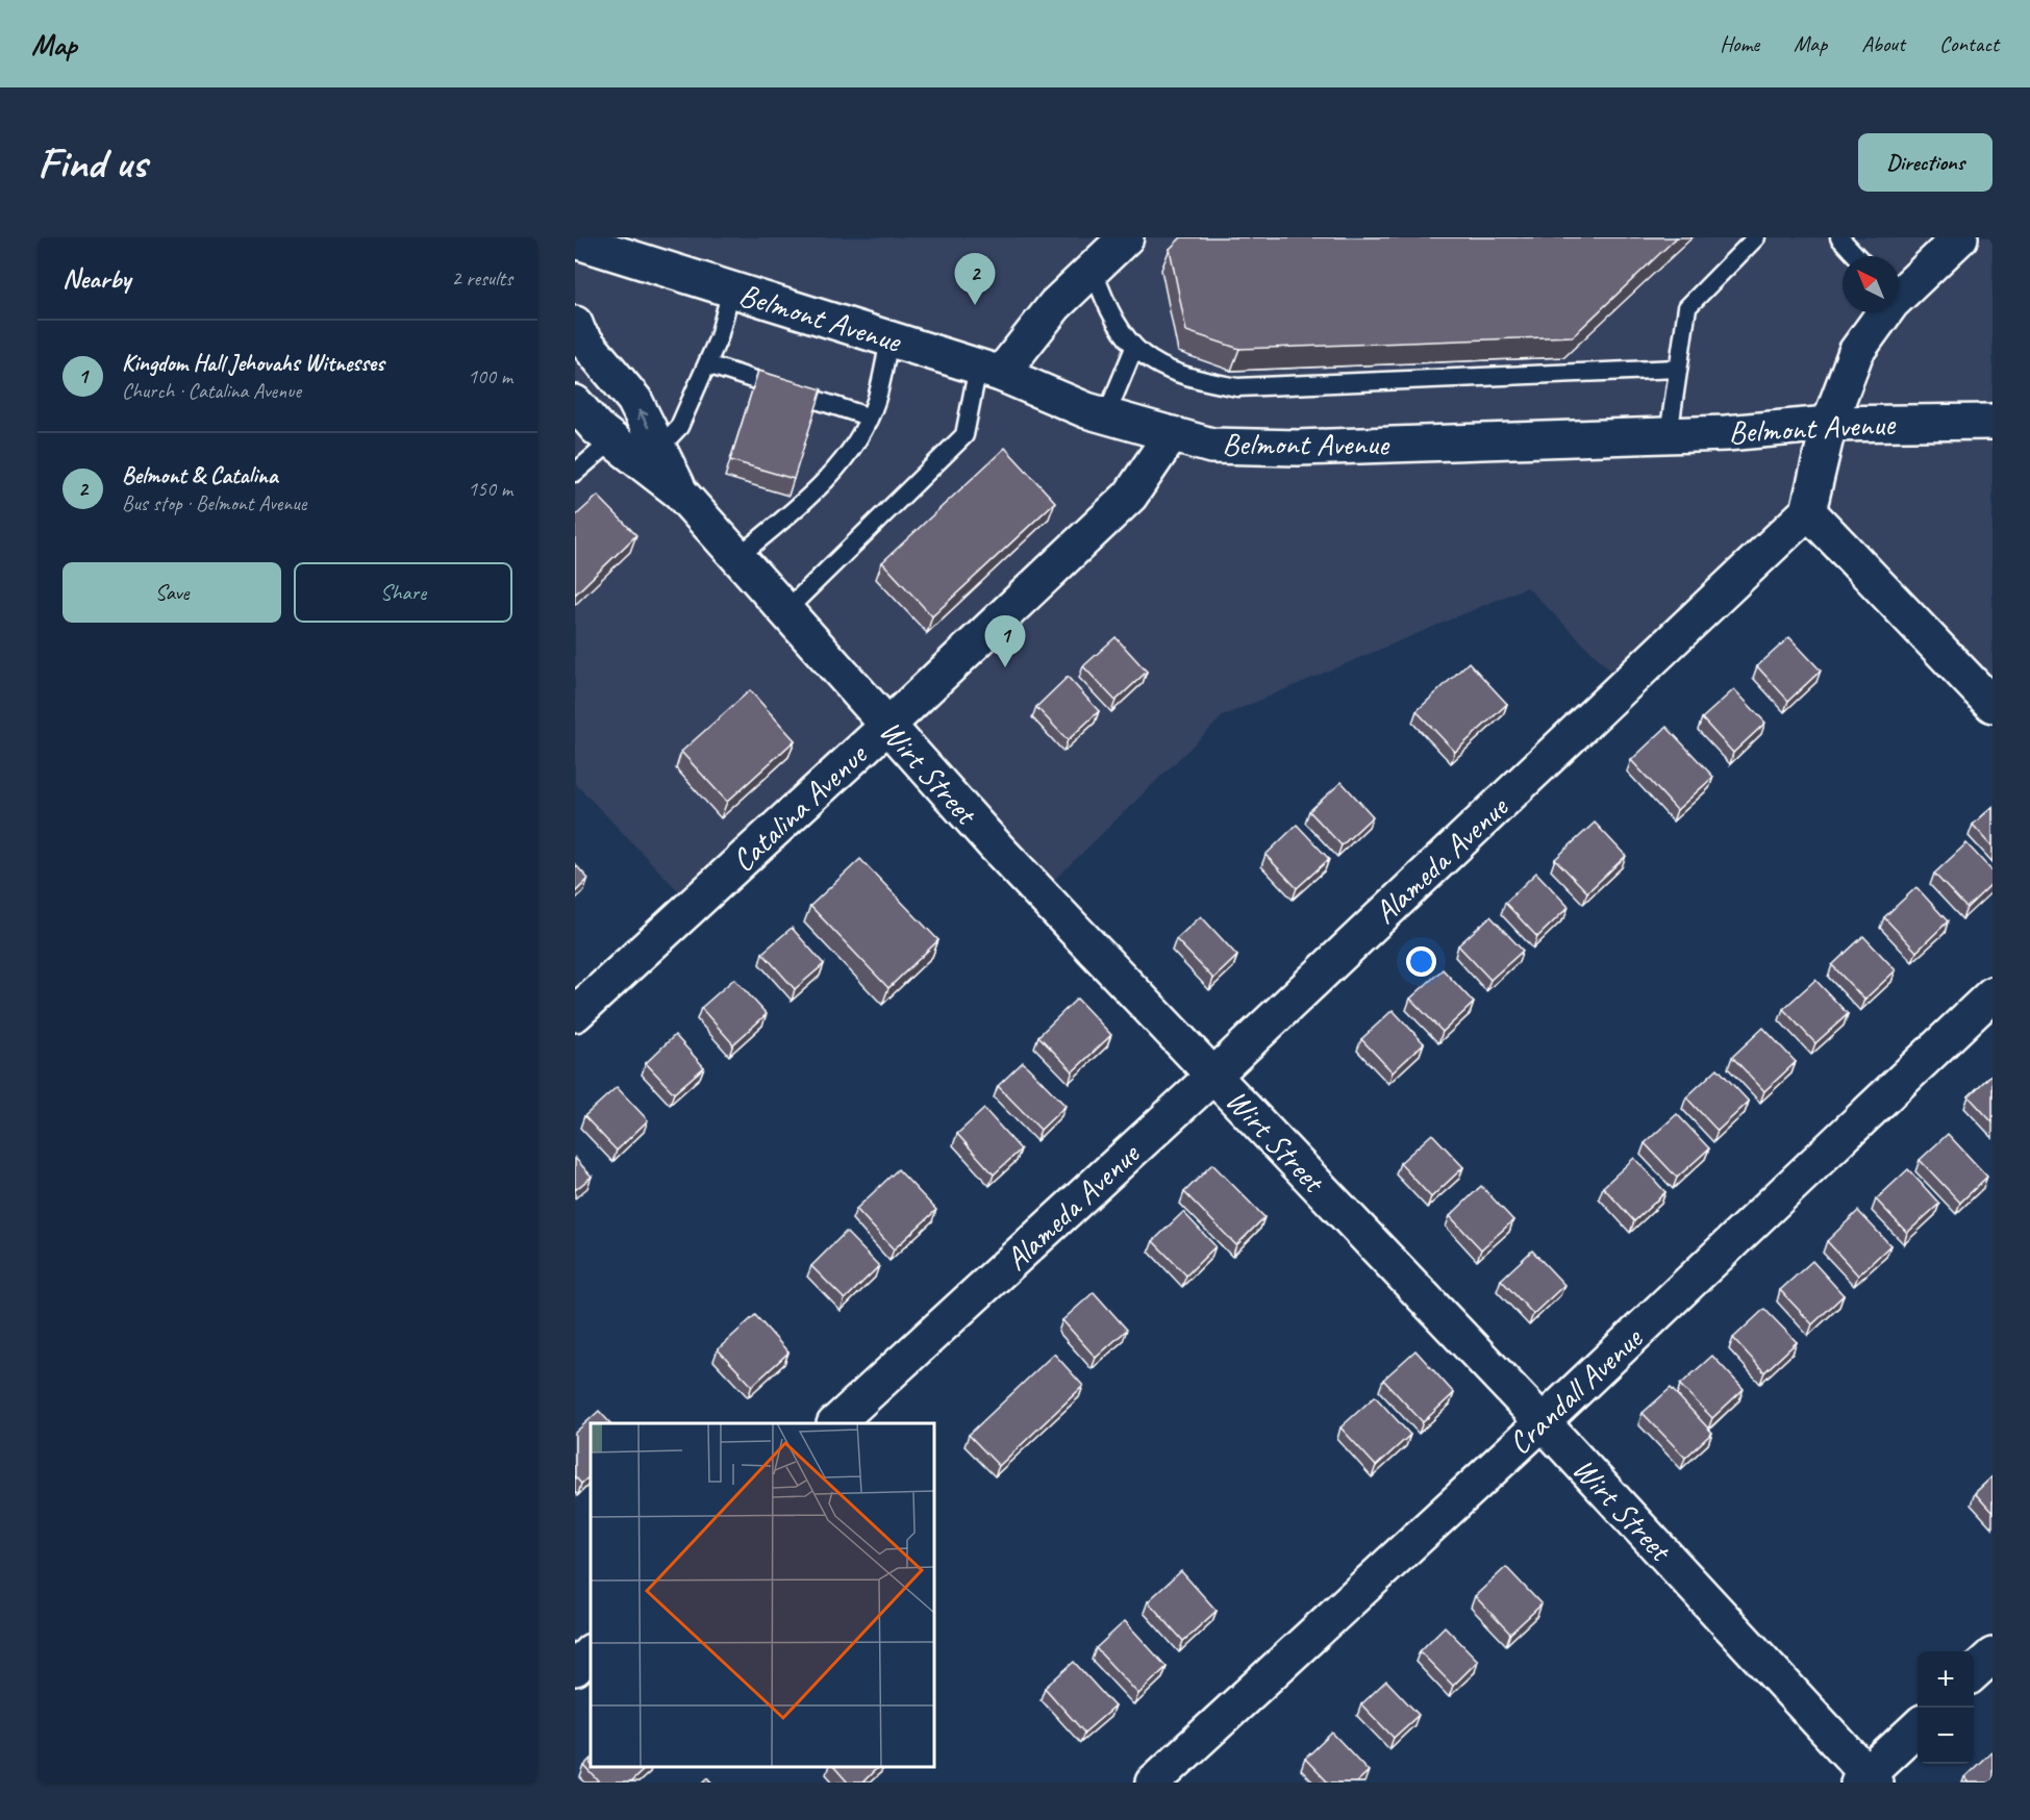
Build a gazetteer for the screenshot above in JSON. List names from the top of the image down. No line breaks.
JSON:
{"streets":{"street":["Belmont Avenue","Wirt Street","Catalina Avenue","Alameda Avenue","Crandall Avenue"]},"crossings":[["Belmont Avenue","Catalina Avenue"],["Wirt Street","Catalina Avenue"],["Wirt Street","Alameda Avenue"],["Wirt Street","Crandall Avenue"]],"north":"top left","page":{"header":"Map","nav":["Home","Map","About","Contact"],"buttons":["Directions",["Save","Share"]],"title":"Find us","heading":["Nearby","2 results"],"pins":["2","1"],"list":[{"mark":"1","name":"Kingdom Hall Jehovahs Witnesses","note":"Church · Catalina Avenue","value":"100 m"},{"mark":"2","name":"Belmont & Catalina","note":"Bus stop · Belmont Avenue","value":"150 m"}],"map_buttons":["+","−"]}}
